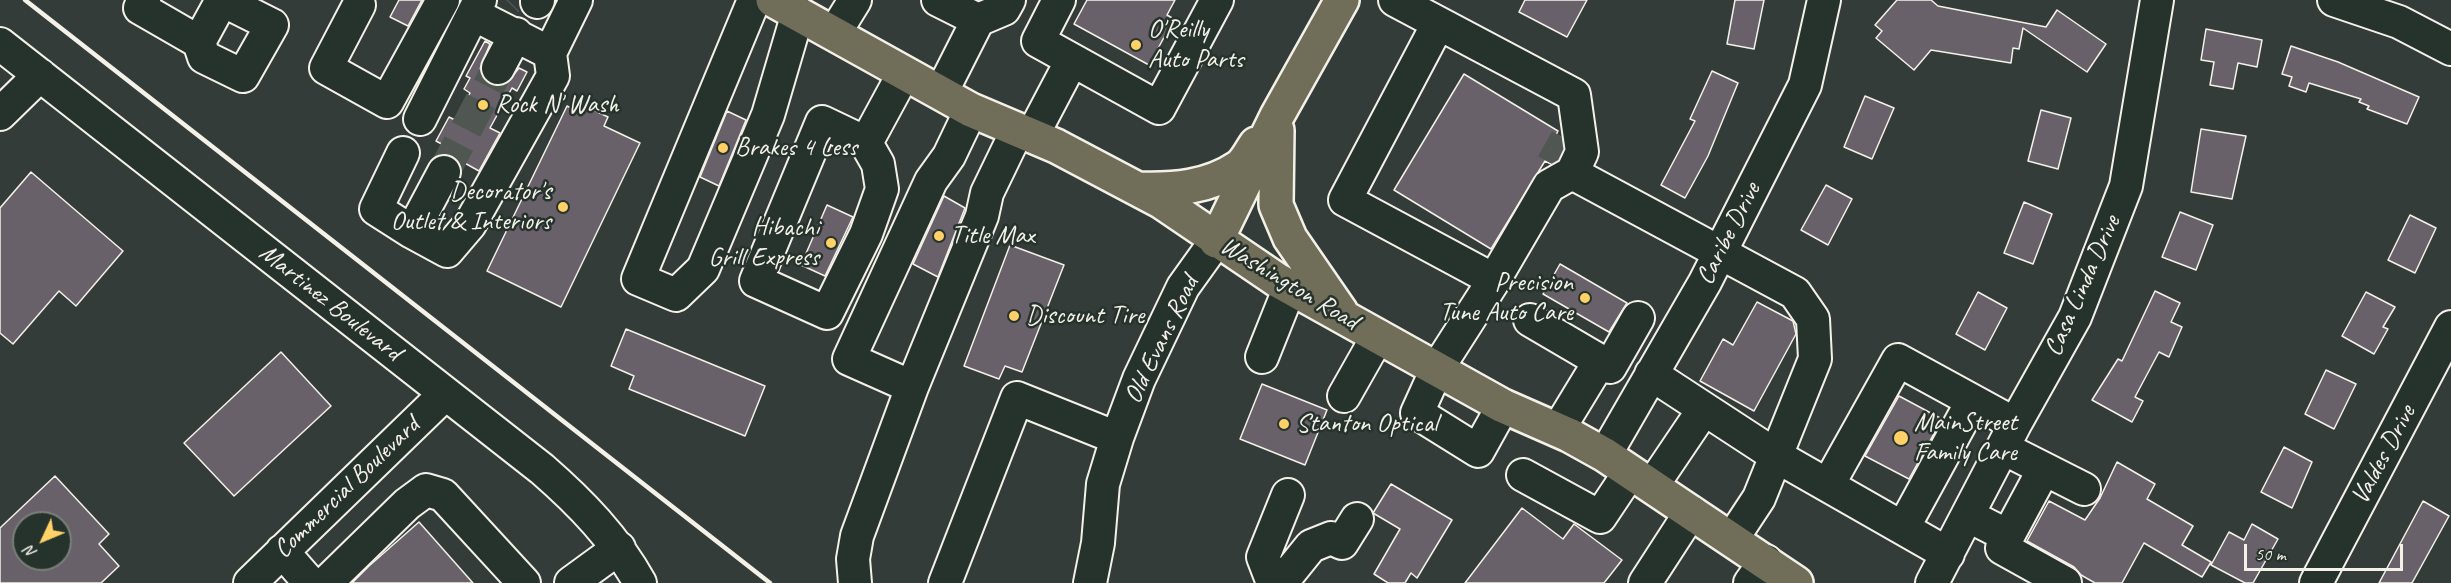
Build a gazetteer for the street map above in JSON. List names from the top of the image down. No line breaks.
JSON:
{"streets":{"main road":["Washington Road"],"street":["Caribe Drive","Casa Linda Drive","Martinez Boulevard","Old Evans Road","Valdes Drive","Commercial Boulevard"]},"crossings":[["Caribe Drive","Washington Road"],["Washington Road","Old Evans Road"],["Martinez Boulevard","Commercial Boulevard"]],"places":["O'Reilly Auto Parts","Rock N' Wash","Brakes 4 Less","Decorator's Outlet & Interiors","Title Max","Hibachi Grill Express","Precision Tune Auto Care","Discount Tire","Stanton Optical","MainStreet Family Care"],"scale_bar":"50 m","north":"bottom left"}
